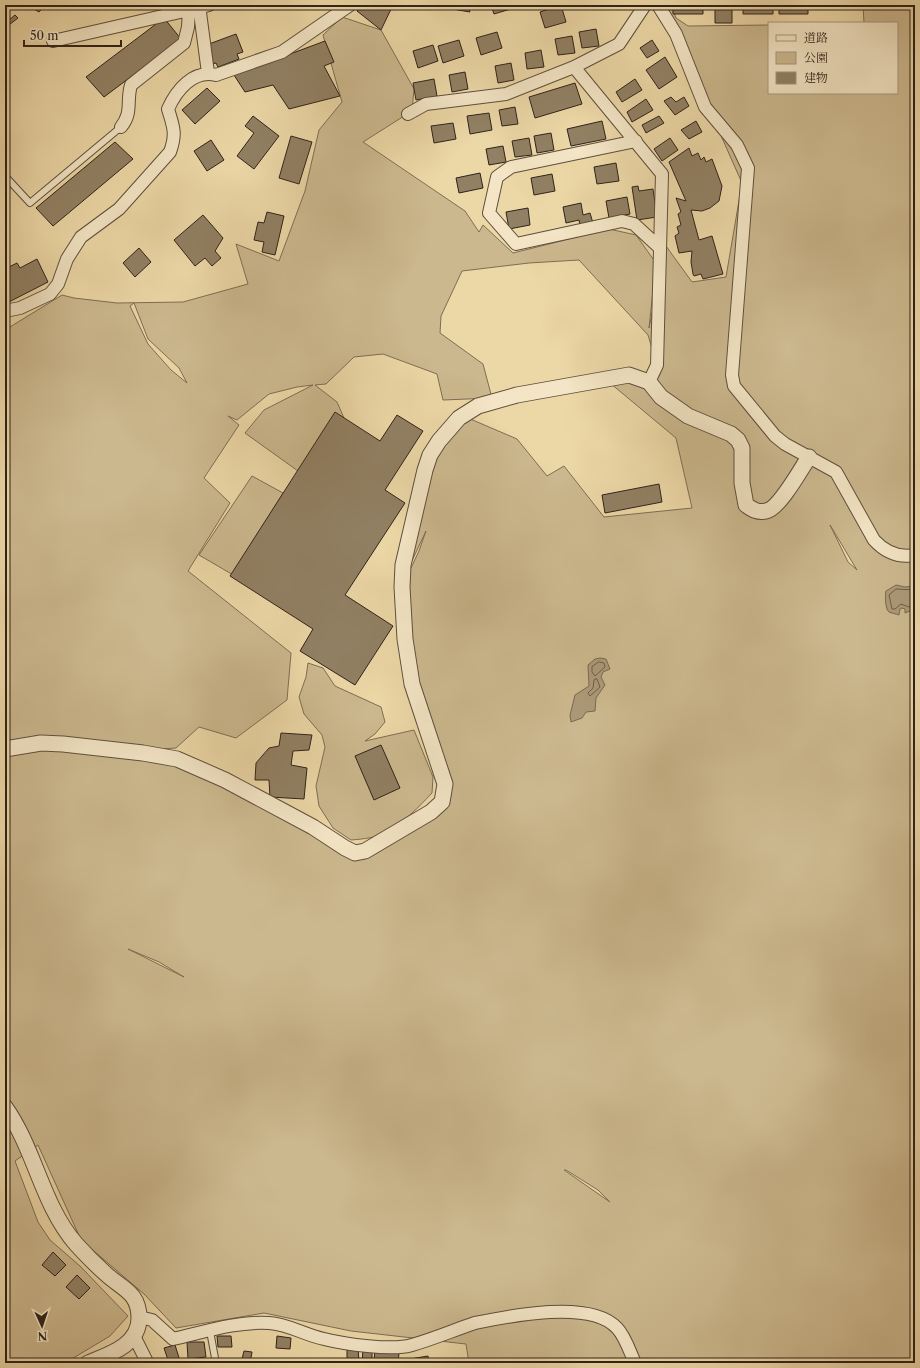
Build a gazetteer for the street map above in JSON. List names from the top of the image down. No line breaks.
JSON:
{"legend":["道路","公園","建物"],"scale_bar":"50 m","north":"bottom"}
